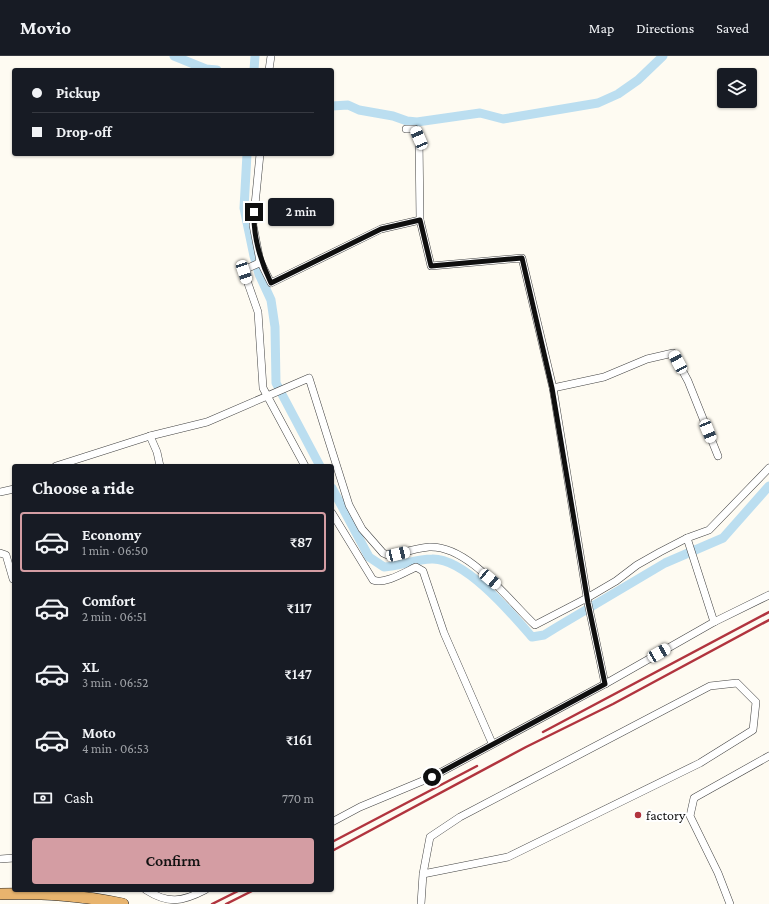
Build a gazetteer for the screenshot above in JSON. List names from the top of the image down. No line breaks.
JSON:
{"places":["factory"],"page":{"header":"Movio","nav":["Map","Directions","Saved"],"banner":["Pickup","Drop-off"],"bubble":"2 min","heading":"Choose a ride","list":[{"name":"Economy","note":"1 min · 06:50","value":"₹87"},{"name":"Comfort","note":"2 min · 06:51","value":"₹117"},{"name":"XL","note":"3 min · 06:52","value":"₹147"},{"name":"Moto","note":"4 min · 06:53","value":"₹161"}],"pay":["Cash","770 m"],"buttons":"Confirm"}}
